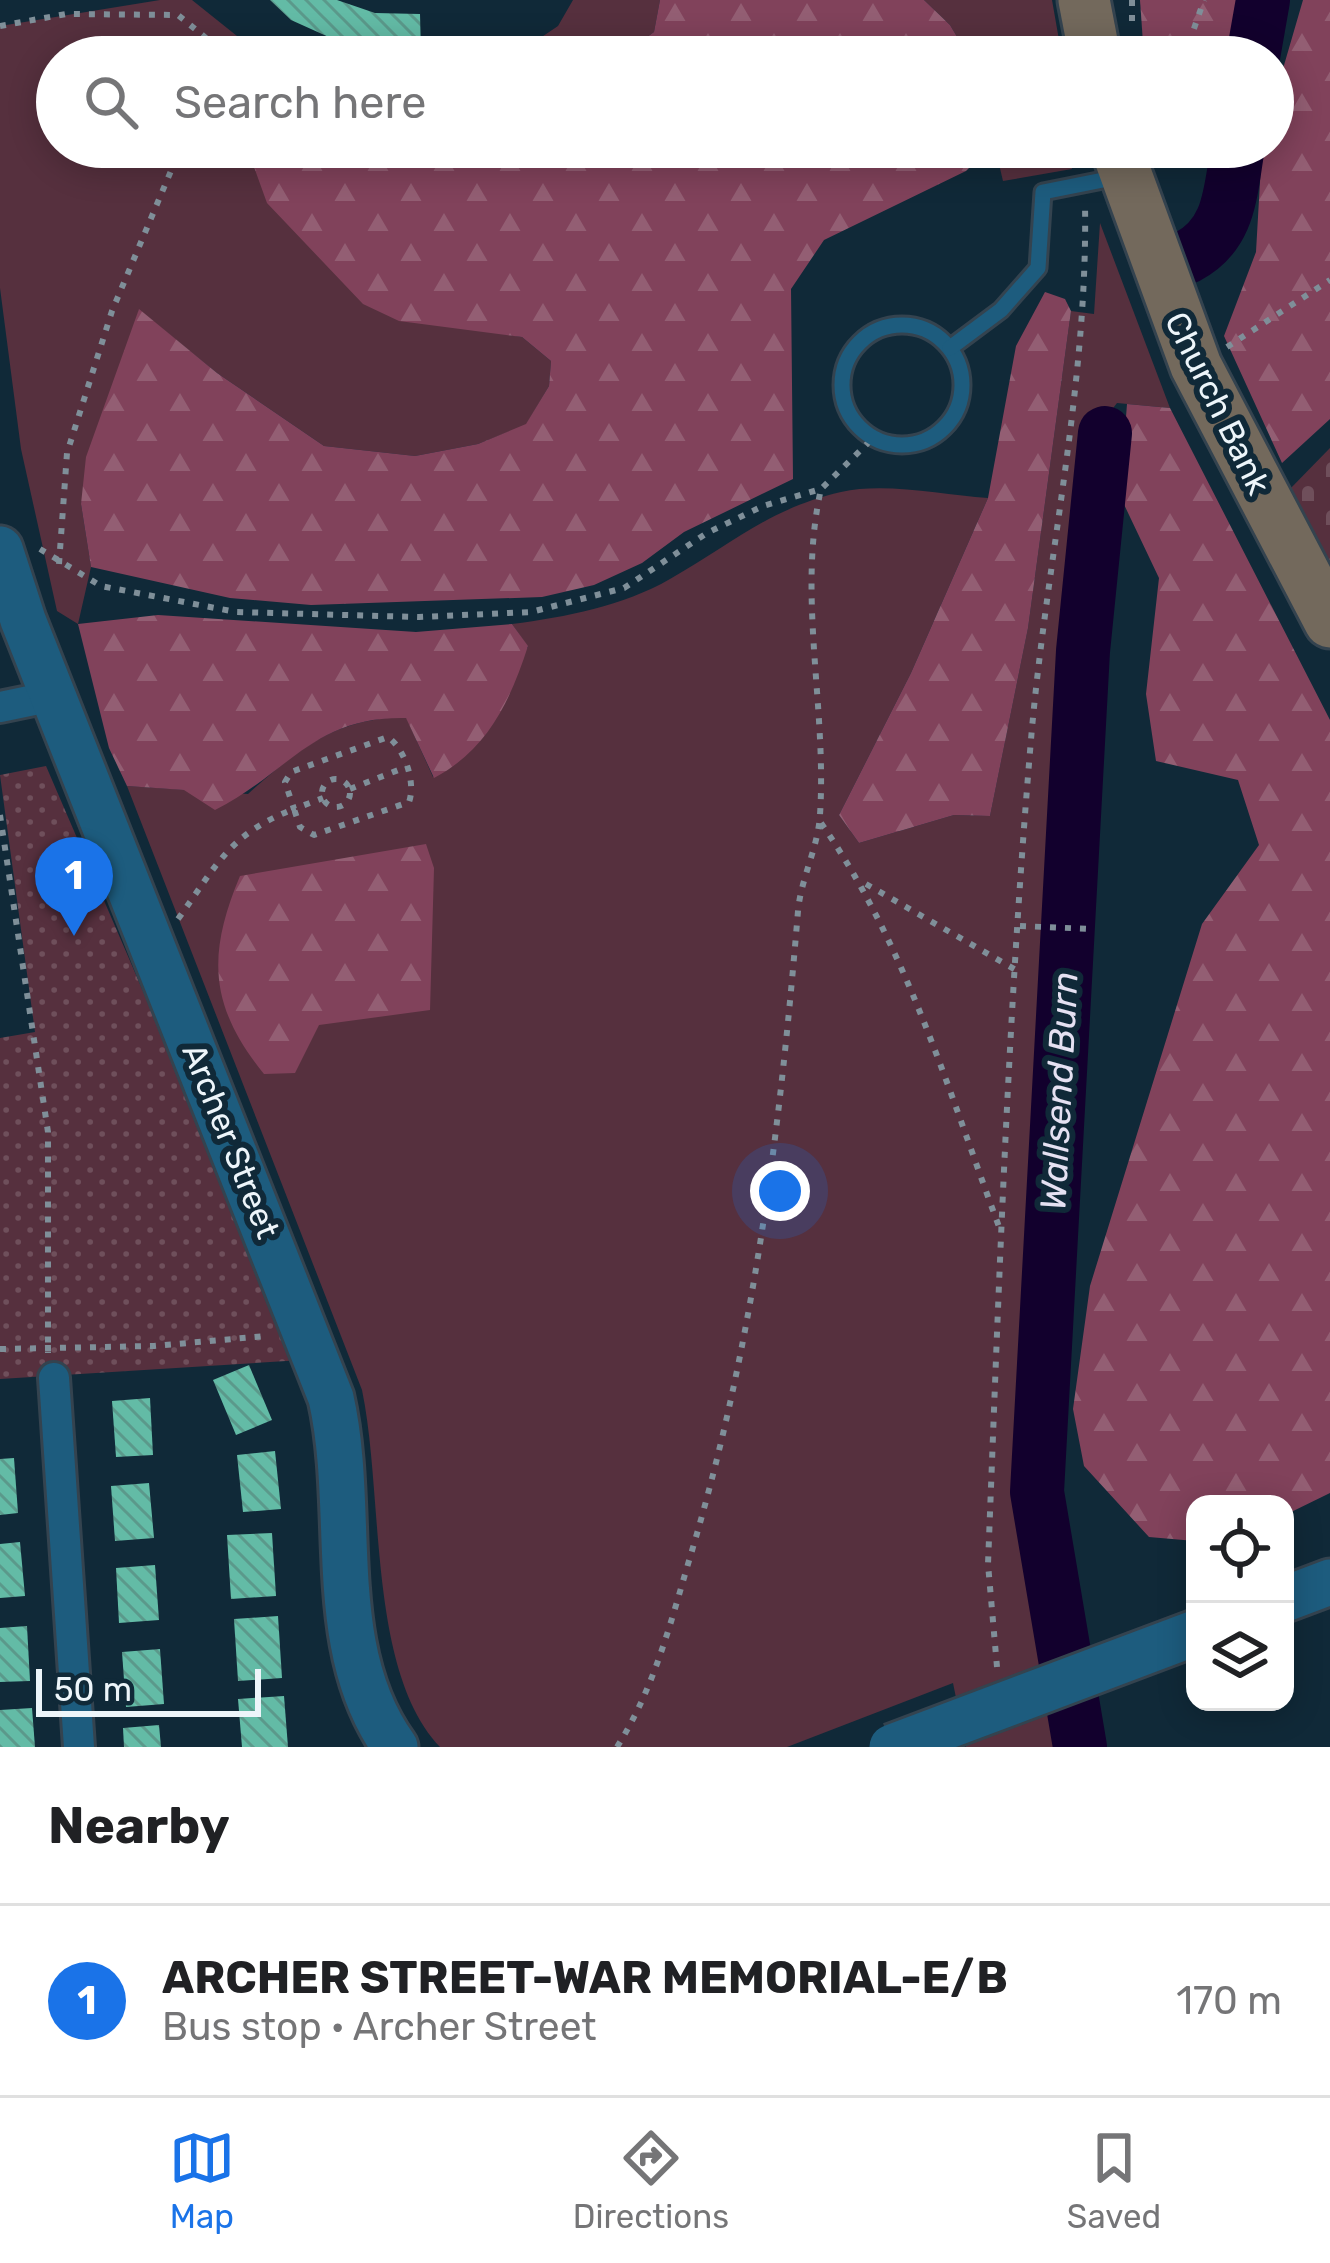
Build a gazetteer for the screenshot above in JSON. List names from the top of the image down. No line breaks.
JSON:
{"streets":{"main road":["Church Bank","Archer Street"]},"water":["Wallsend Burn"],"scale_bar":"50 m","page":{"search":"Search here","pins":"1","scale":"50 m","heading":"Nearby","list":[{"mark":"1","name":"ARCHER STREET-WAR MEMORIAL-E/B","note":"Bus stop · Archer Street","value":"170 m"}],"nav":["Map","Directions","Saved"]}}
